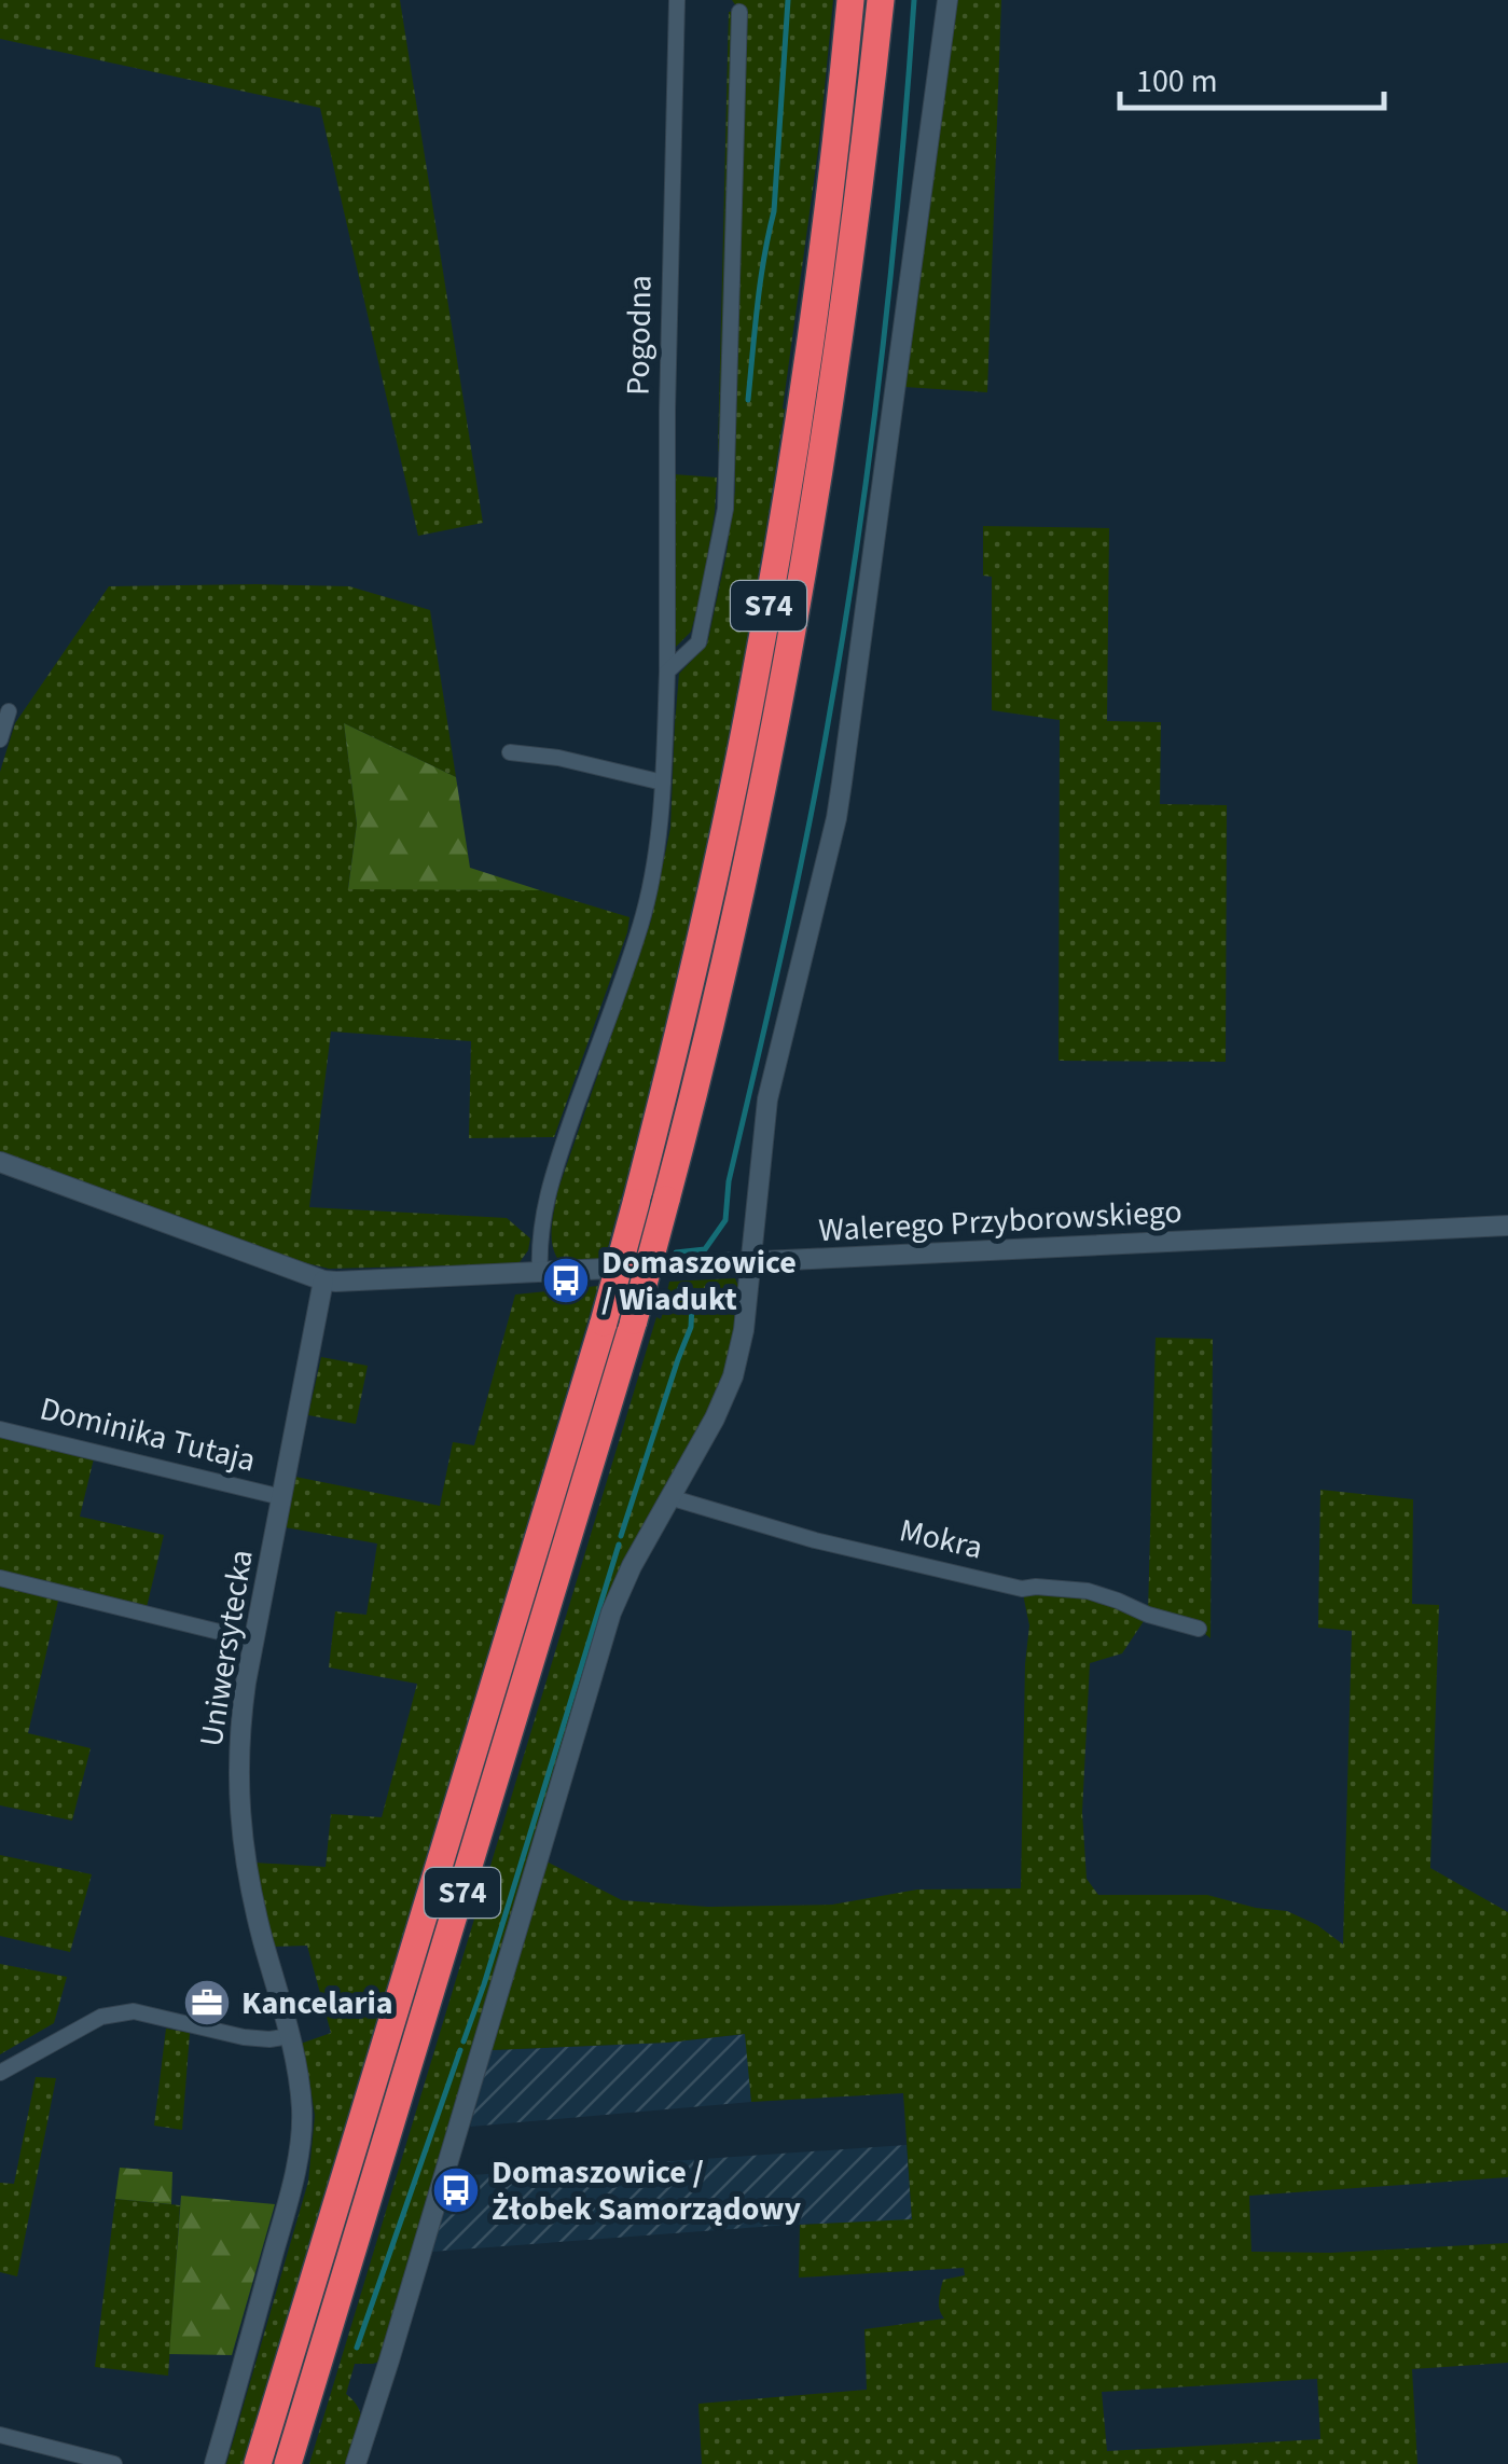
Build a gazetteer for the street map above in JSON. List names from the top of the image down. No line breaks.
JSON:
{"streets":{"highway":["S74"],"street":["Pogodna","Walerego Przyborowskiego","Dominika Tutaja","Mokra","Uniwersytecka"]},"crossings":[["Pogodna","Walerego Przyborowskiego"],["Walerego Przyborowskiego","Uniwersytecka"],["Dominika Tutaja","Uniwersytecka"]],"places":{"bus stop":["Domaszowice / Wiadukt","Domaszowice / Żłobek Samorządowy"],"office":["Kancelaria"]},"scale_bar":"100 m"}
